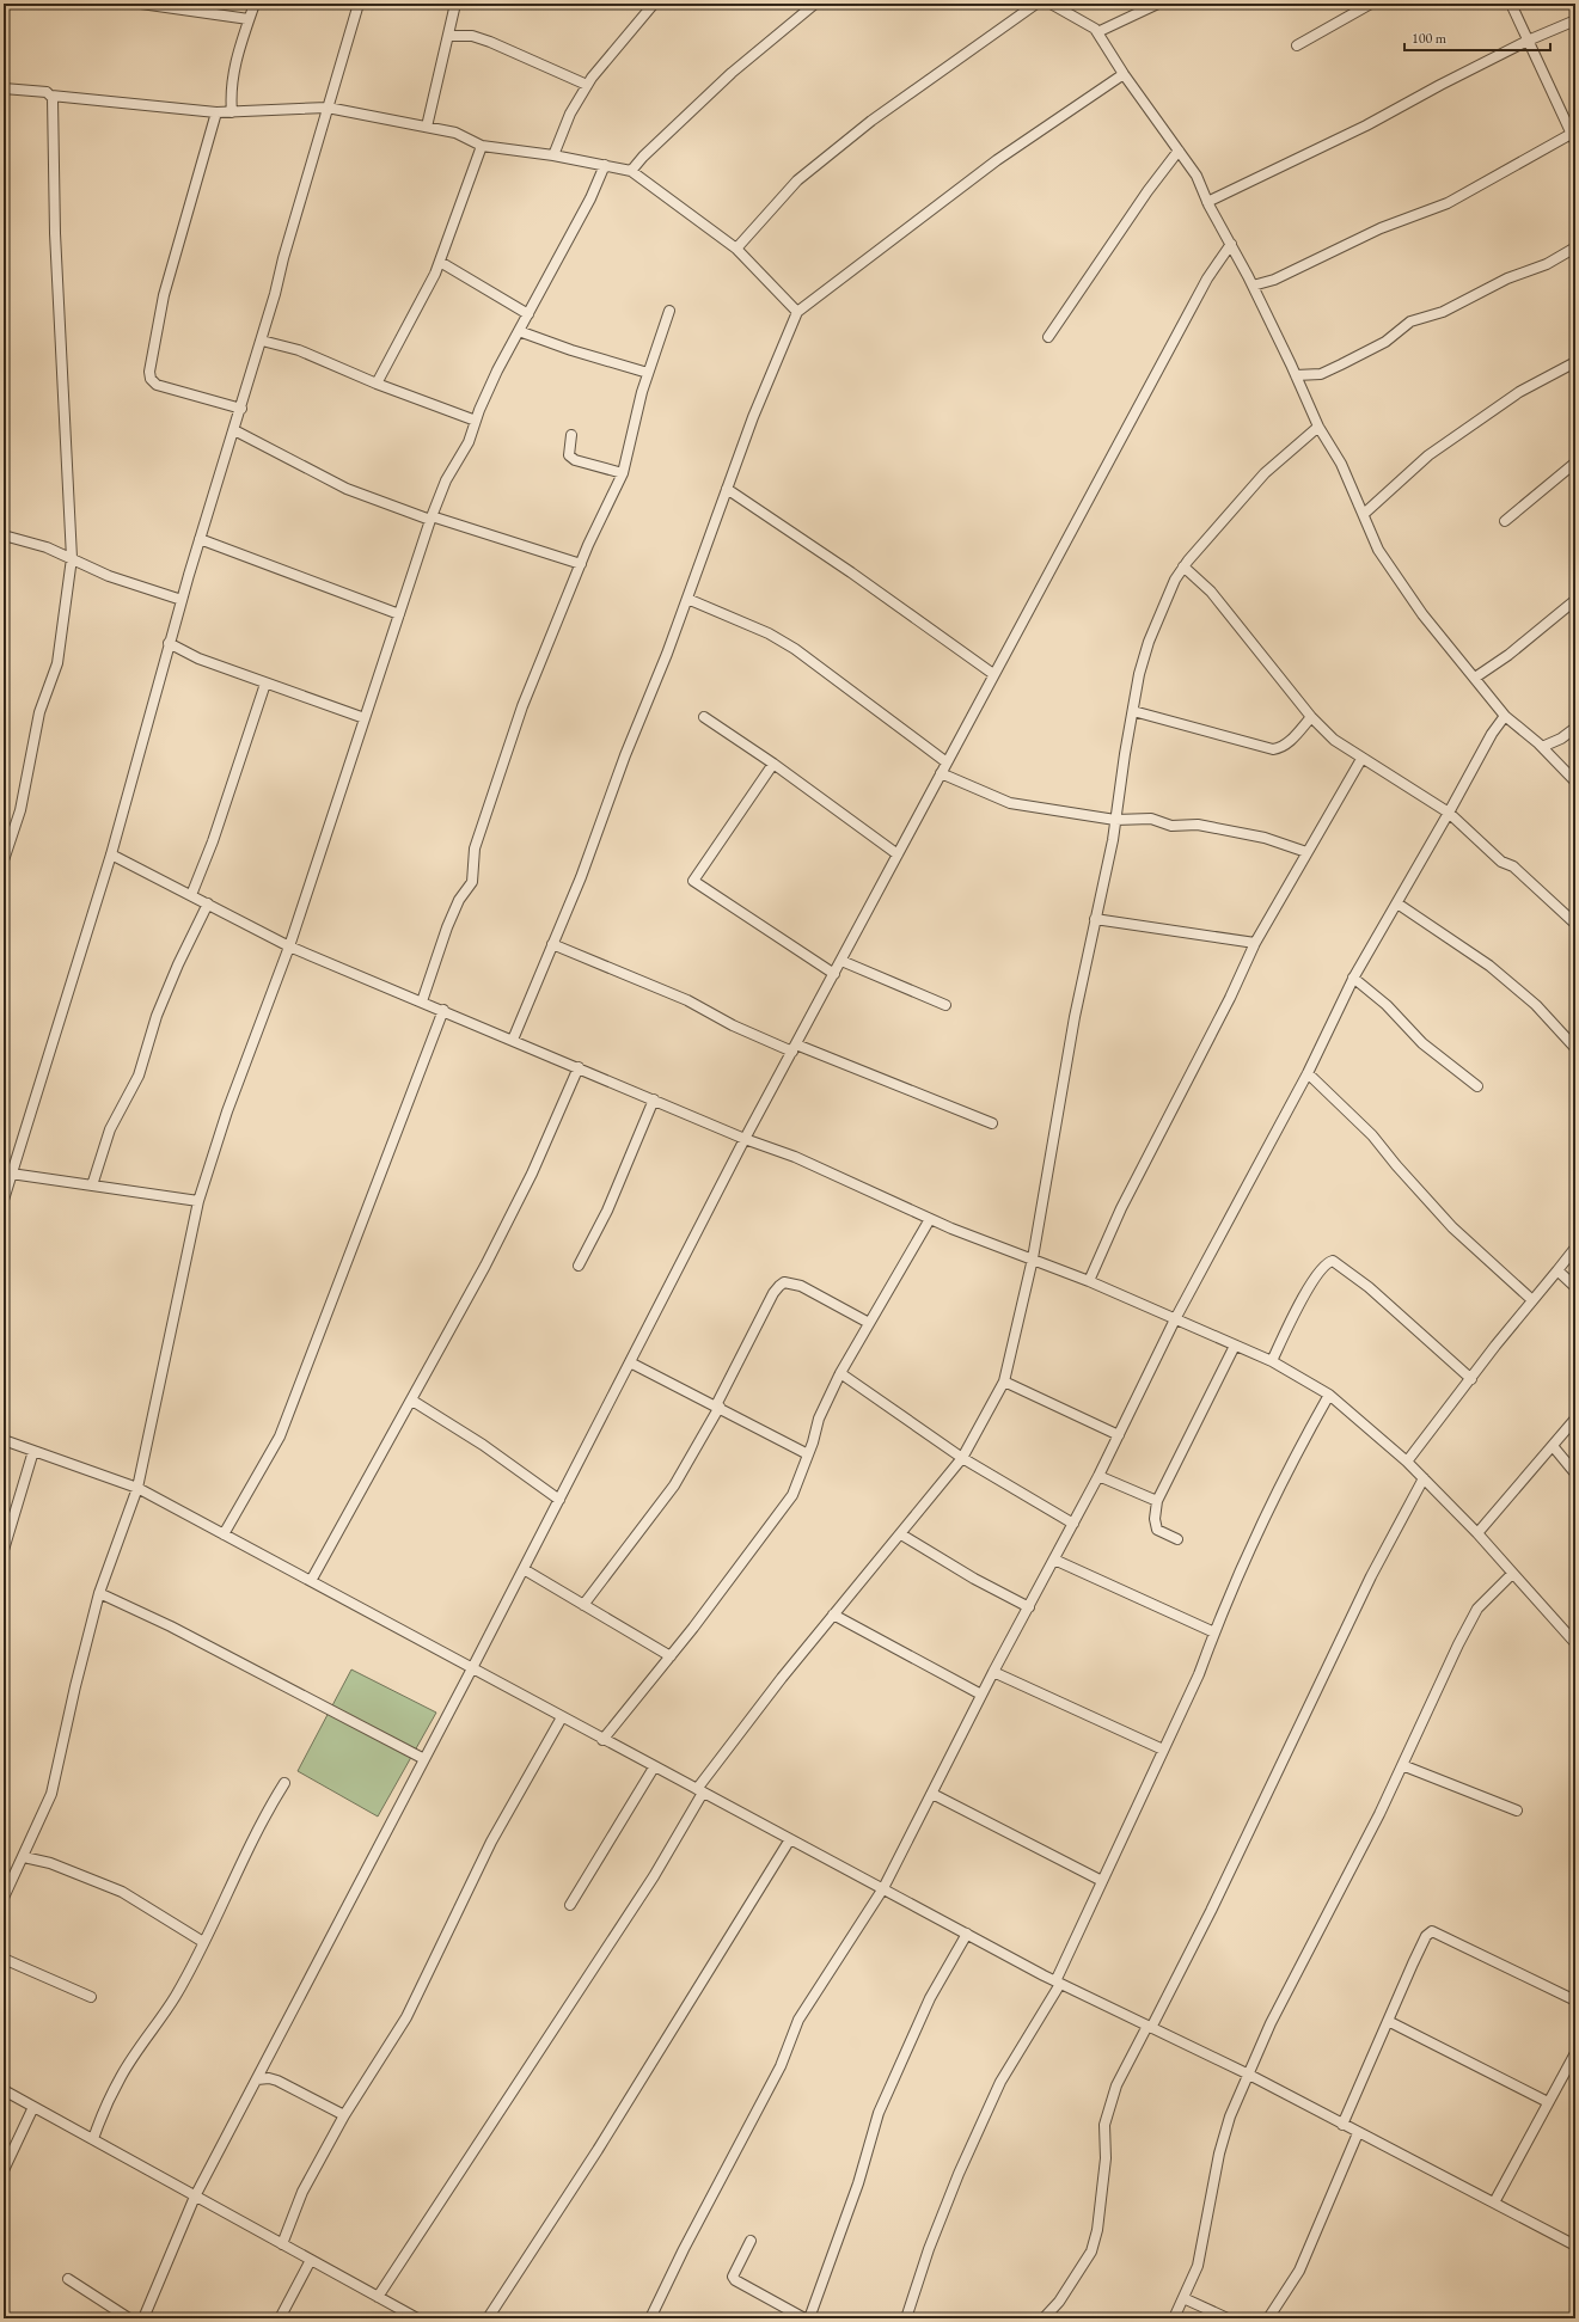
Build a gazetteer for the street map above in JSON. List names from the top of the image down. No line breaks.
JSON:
{"scale_bar":"100 m"}
